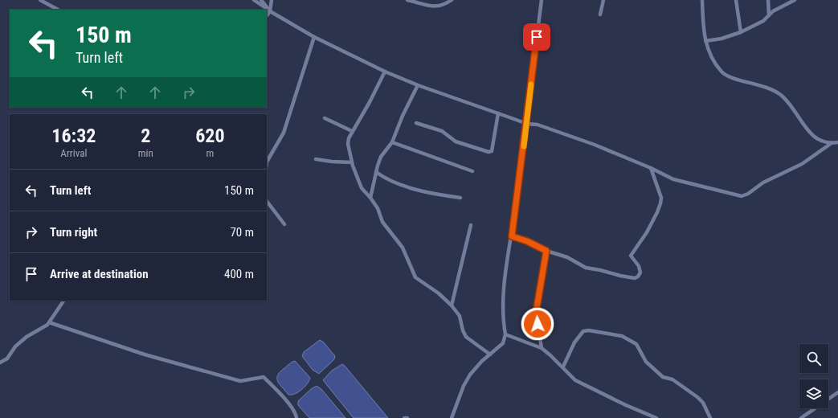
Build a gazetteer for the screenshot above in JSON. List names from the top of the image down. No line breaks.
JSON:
{"page":{"turn":["150 m","Turn left"],"eta":["16:32","Arrival","2","min","620","m"],"list":[{"name":"Turn left","value":"150 m"},{"name":"Turn right","value":"70 m"},{"name":"Arrive at destination","value":"400 m"}]}}
